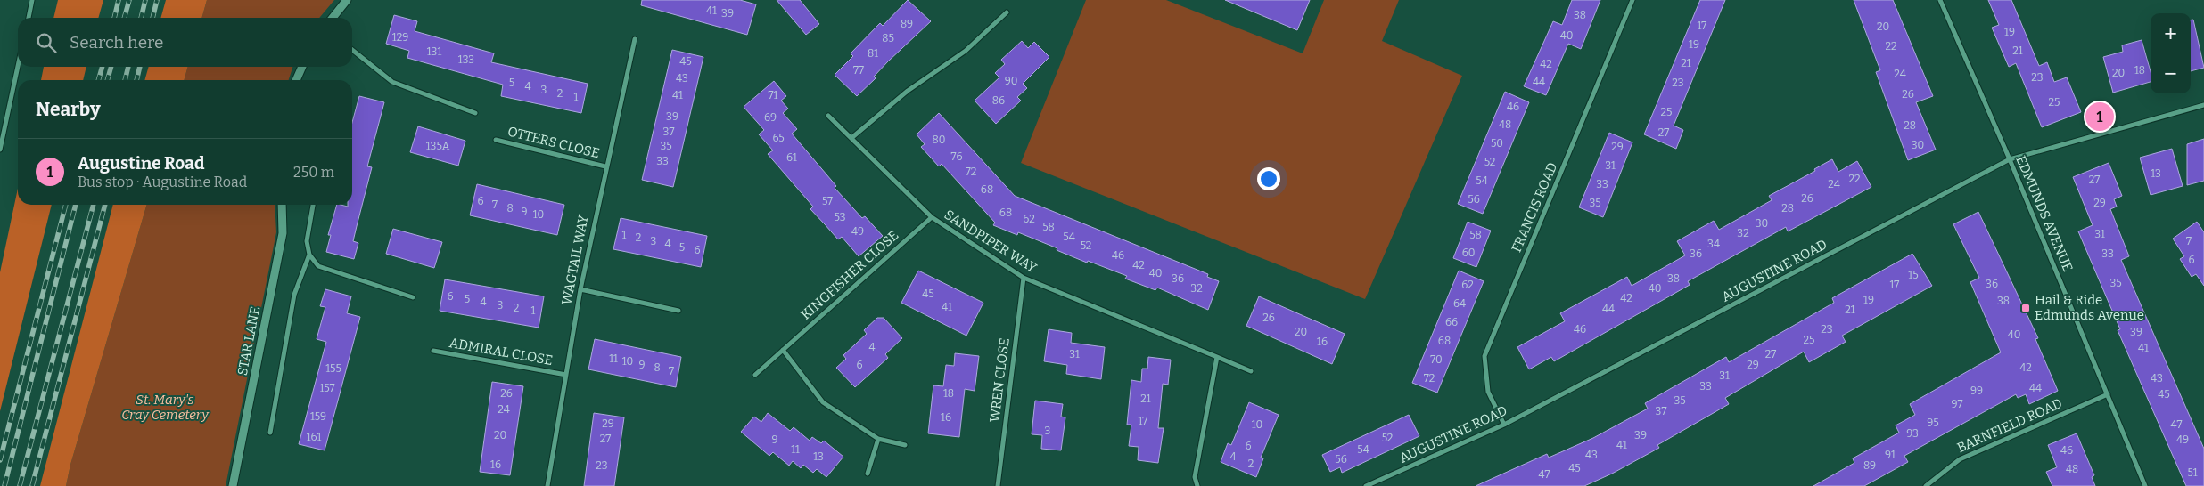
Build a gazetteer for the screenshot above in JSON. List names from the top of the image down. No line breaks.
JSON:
{"streets":{"street":["OTTERS CLOSE","FRANCIS ROAD","EDMUNDS AVENUE","SANDPIPER WAY","WAGTAIL WAY","AUGUSTINE ROAD","KINGFISHER CLOSE","STAR LANE","ADMIRAL CLOSE","WREN CLOSE","BARNFIELD ROAD"]},"crossings":[["OTTERS CLOSE","WAGTAIL WAY"],["FRANCIS ROAD","AUGUSTINE ROAD"],["EDMUNDS AVENUE","AUGUSTINE ROAD"],["EDMUNDS AVENUE","BARNFIELD ROAD"],["SANDPIPER WAY","KINGFISHER CLOSE"],["SANDPIPER WAY","WREN CLOSE"],["WAGTAIL WAY","ADMIRAL CLOSE"]],"parks":["St. Mary's Cray Cemetery"],"places":{"transit":["Hail & Ride Edmunds Avenue"]},"house_numbers":["41","39","38","89","17","20","19","40","129","85","19","22","21","131","81","133","45","21","42","77","18","20","24","23","43","90","44","5","23","4","3","2","26","41","71","1","86","25","46","25","39","69","48","28","37","27","65","80","50","30","135A","35","29","76","61","33","52","31","72","13","22","27","54","33","24","68","26","56","6","57","35","29","7","8","28","9","68","10","53","62","30","58","49","32","31","1","58","54","2","3","7","4","34","52","5","6","60","36","33","46","6","42","40","15","36","38","35","36","62","17","32","40","45","6","42","5","19","38","4","64","3","41","2","44","21","1","26","66","46","23","20","39","40","25","68","16","4","41","31","27","11","70","10","9","6","29","8","42","155","7","31","72","43","33","157","44","99","26","18","45","21","35","97","24","37","159","16","17","95","29","10","47","3","93","20","39","161","52","27","9","49","41","6","11","54","46","43","91","13","4","56","2","16","23","89","45","48","51","47"],"page":{"map_buttons":["+","−"],"search":"Search here","heading":"Nearby","pins":"1","list":[{"mark":"1","name":"Augustine Road","note":"Bus stop · Augustine Road","value":"250 m"}]}}
